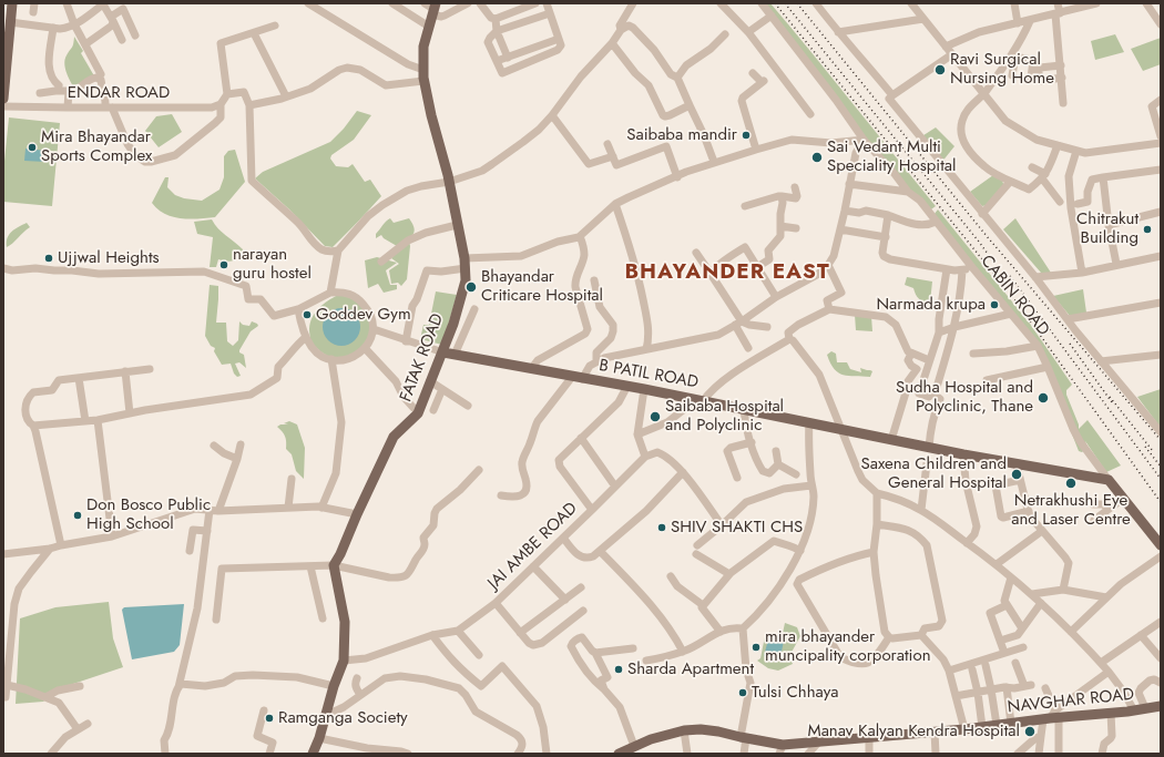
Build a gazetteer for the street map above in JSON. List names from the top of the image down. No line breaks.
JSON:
{"streets":{"main road":["FATAK ROAD","B PATIL ROAD","NAVGHAR ROAD"],"street":["ENDAR ROAD","CABIN ROAD","JAI AMBE ROAD"]},"crossings":[["CABIN ROAD","B PATIL ROAD"],["FATAK ROAD","B PATIL ROAD"],["B PATIL ROAD","JAI AMBE ROAD"]],"districts":["BHAYANDER EAST"],"places":["Ravi Surgical Nursing Home","Saibaba mandir","Mira Bhayandar Sports Complex","Sai Vedant Multi Speciality Hospital","Chitrakut Building","Ujjwal Heights","narayan guru hostel","Bhayandar Criticare Hospital","Narmada krupa","Goddev Gym","Sudha Hospital and Polyclinic, Thane","Saibaba Hospital and Polyclinic","Saxena Children and General Hospital","Netrakhushi Eye and Laser Centre","Don Bosco Public High School","SHIV SHAKTI CHS","mira bhayander muncipality corporation","Sharda Apartment","Tulsi Chhaya","Ramganga Society","Manav Kalyan Kendra Hospital"]}
